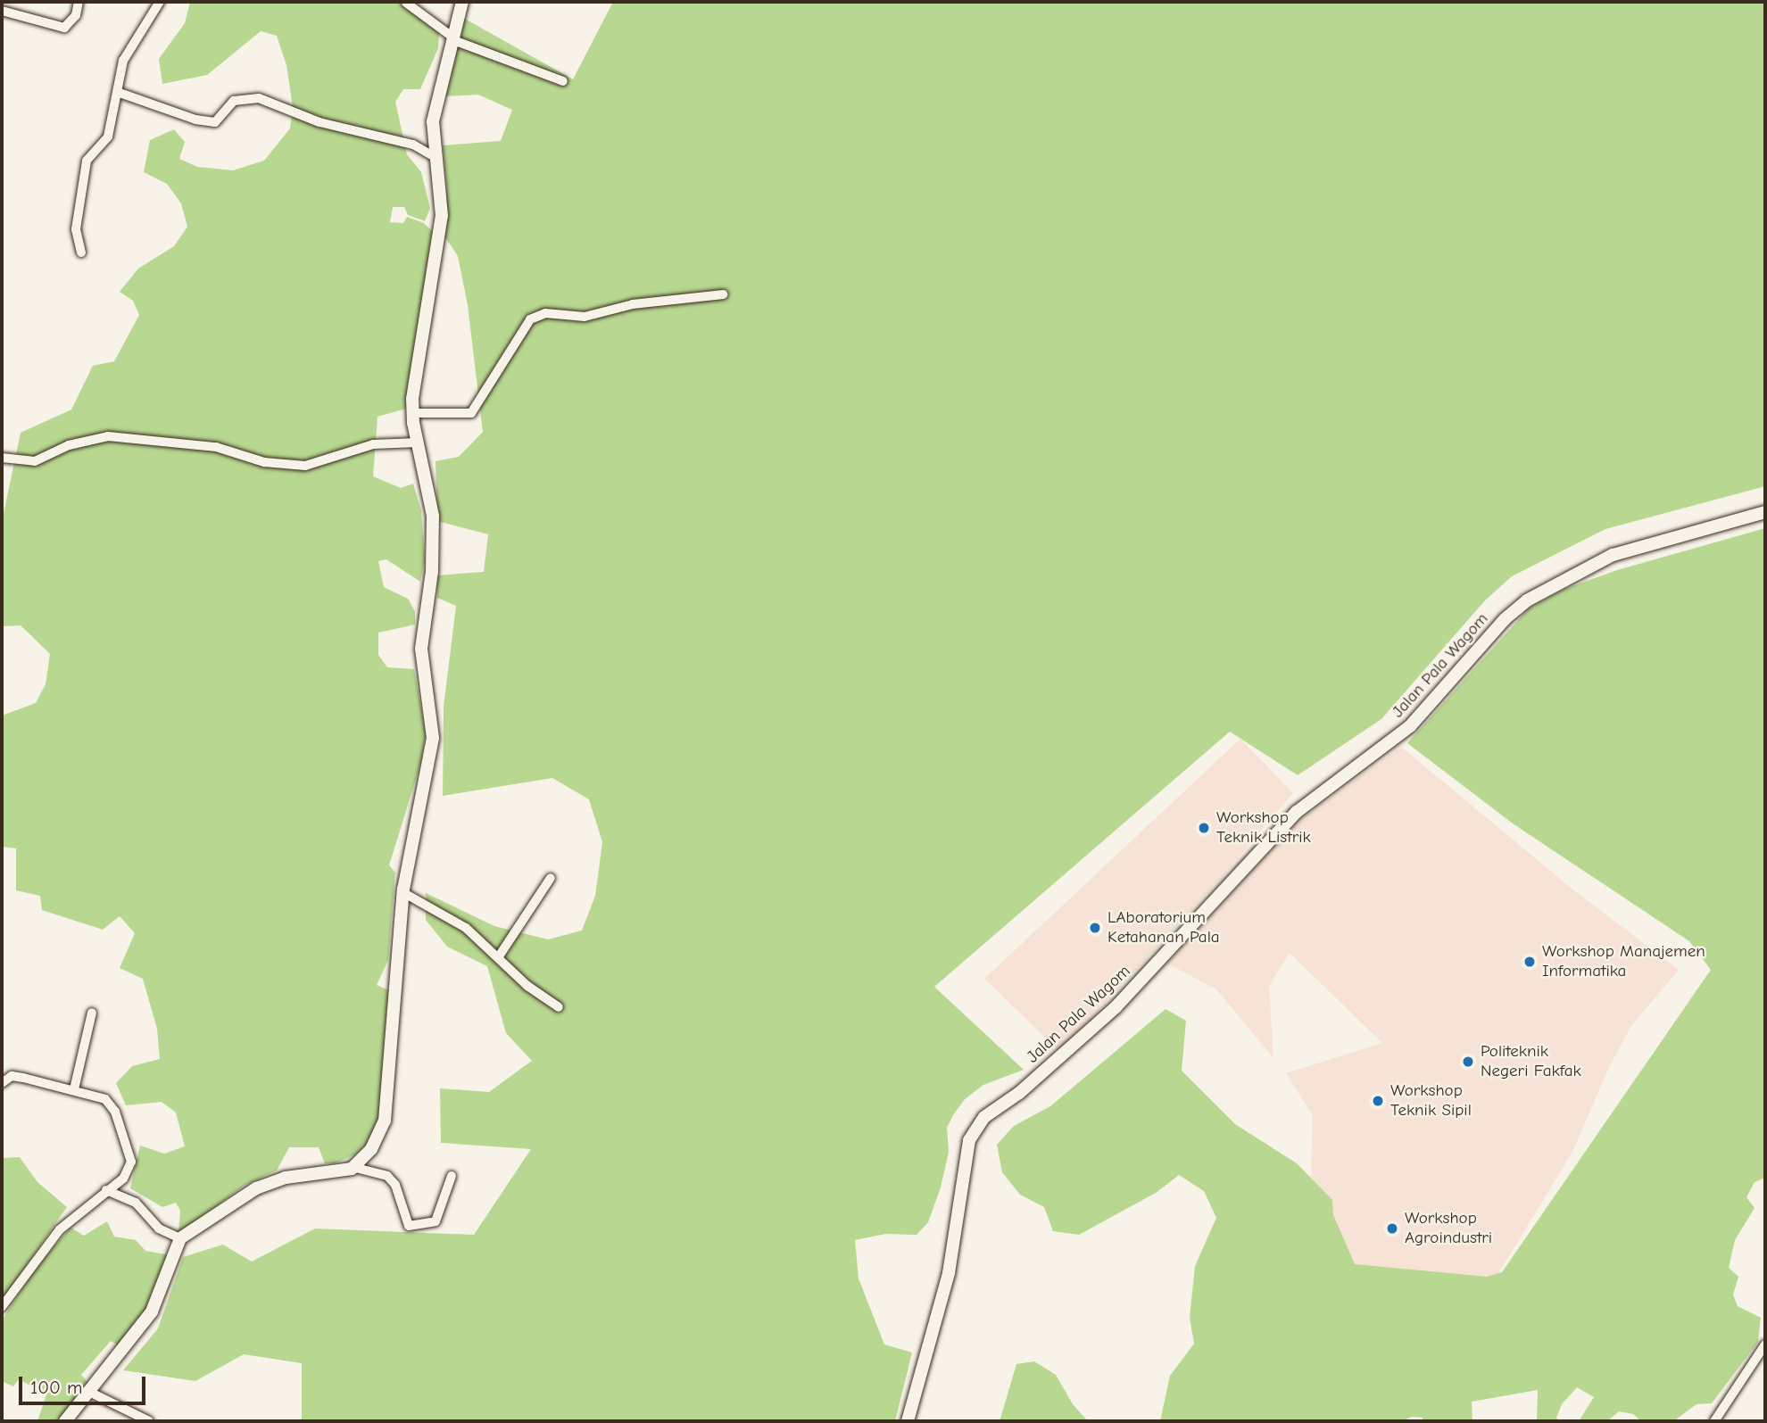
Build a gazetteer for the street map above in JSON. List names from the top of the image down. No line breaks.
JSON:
{"streets":{"main road":["Jalan Pala Wagom"]},"places":["Workshop Teknik Listrik","LAboratorium Ketahanan Pala","Workshop Manajemen Informatika","Politeknik Negeri Fakfak","Workshop Teknik Sipil","Workshop Agroindustri"],"scale_bar":"100 m"}
